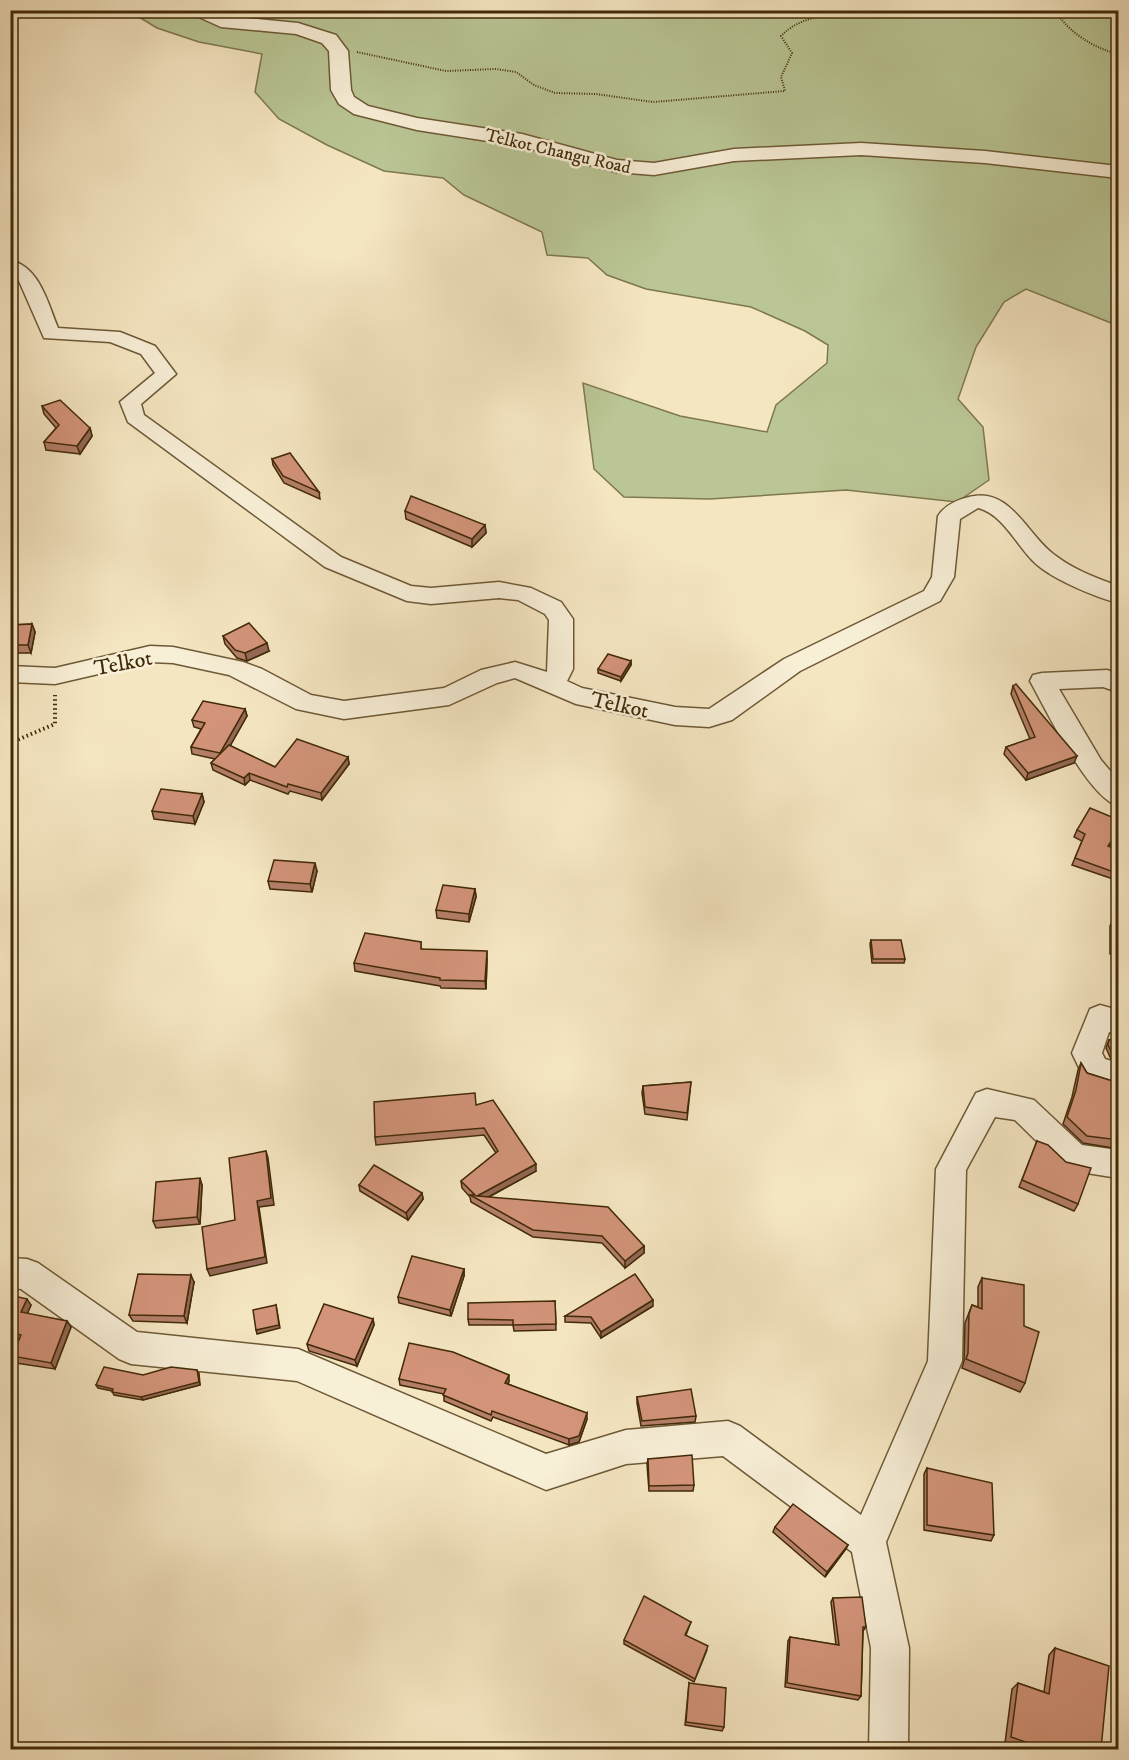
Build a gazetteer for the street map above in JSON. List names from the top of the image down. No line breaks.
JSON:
{"streets":{"street":["Telkot Changu Road","Telkot"]}}
